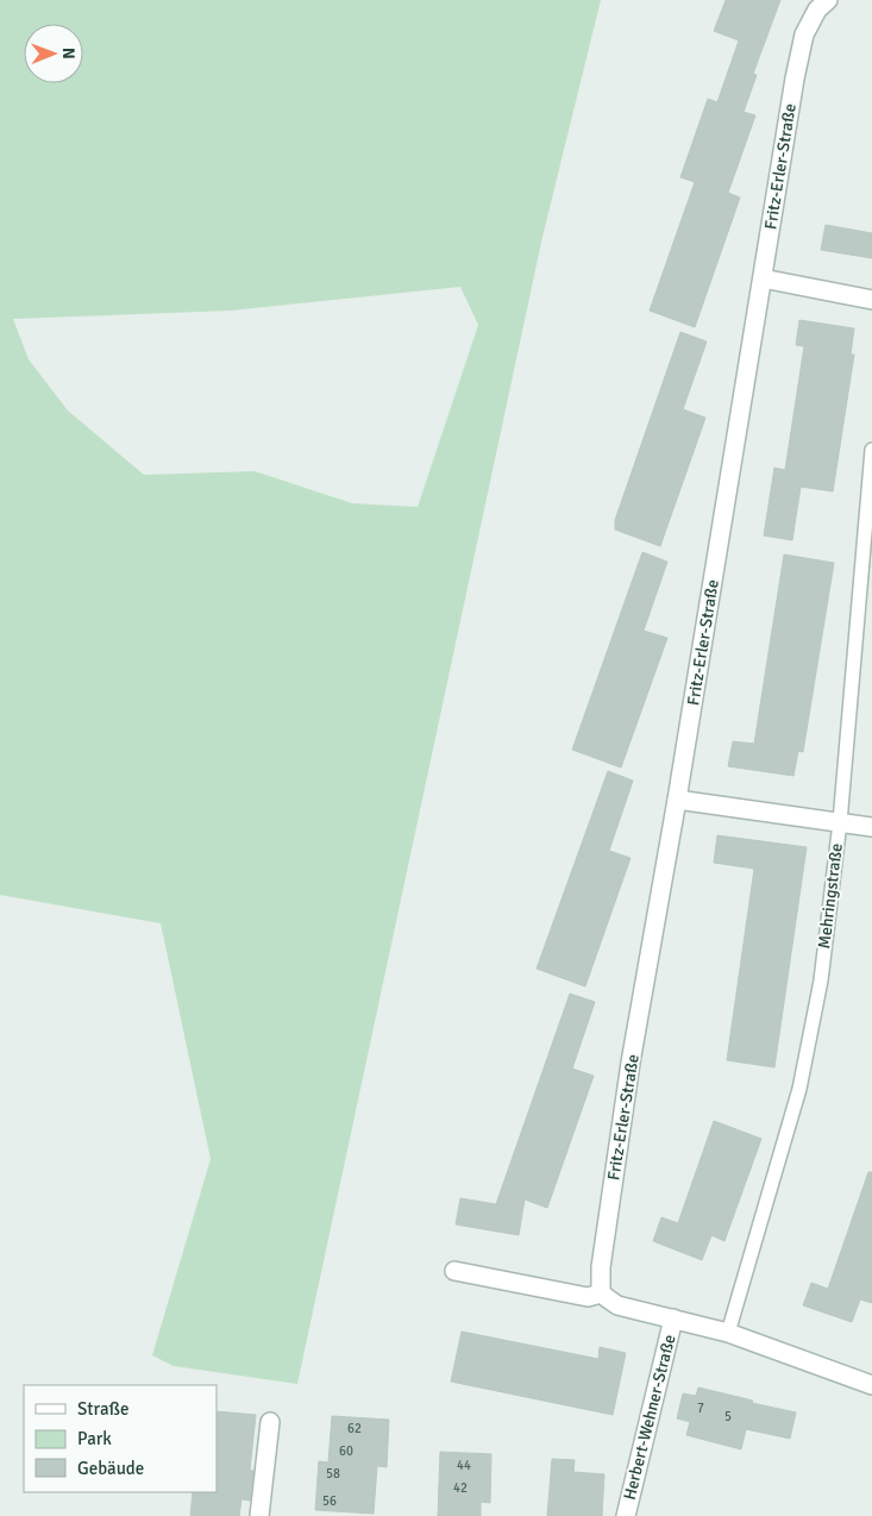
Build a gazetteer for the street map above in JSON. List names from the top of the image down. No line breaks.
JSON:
{"streets":{"street":["Fritz-Erler-Straße","Herbert-Wehner-Straße"],"lane":["Mehringstraße"]},"house_numbers":["7","5","62","60","44","58","42","56"],"legend":["Straße","Park","Gebäude"],"north":"right"}
